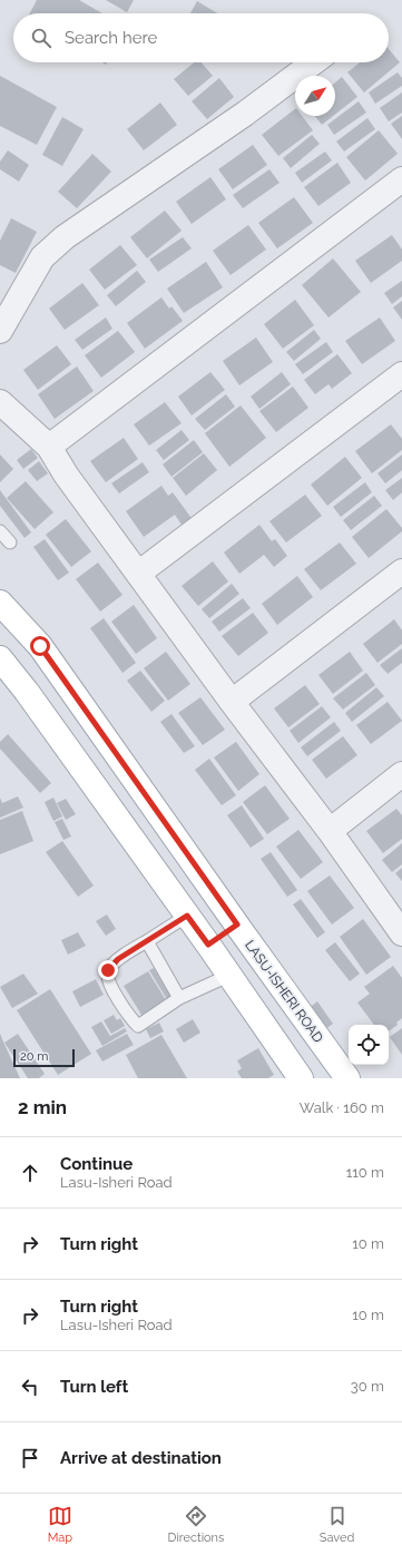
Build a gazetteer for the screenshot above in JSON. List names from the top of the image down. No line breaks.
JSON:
{"streets":{"main road":["LASU-ISHERI ROAD"]},"scale_bar":"20 m","north":"top right","page":{"search":"Search here","scale":"20 m","heading":["2 min","Walk · 160 m"],"list":[["Continue","Lasu-Isheri Road","110 m"],["Turn right","10 m"],["Turn right","Lasu-Isheri Road","10 m"],["Turn left","30 m"],"Arrive at destination"],"nav":["Map","Directions","Saved"]}}
